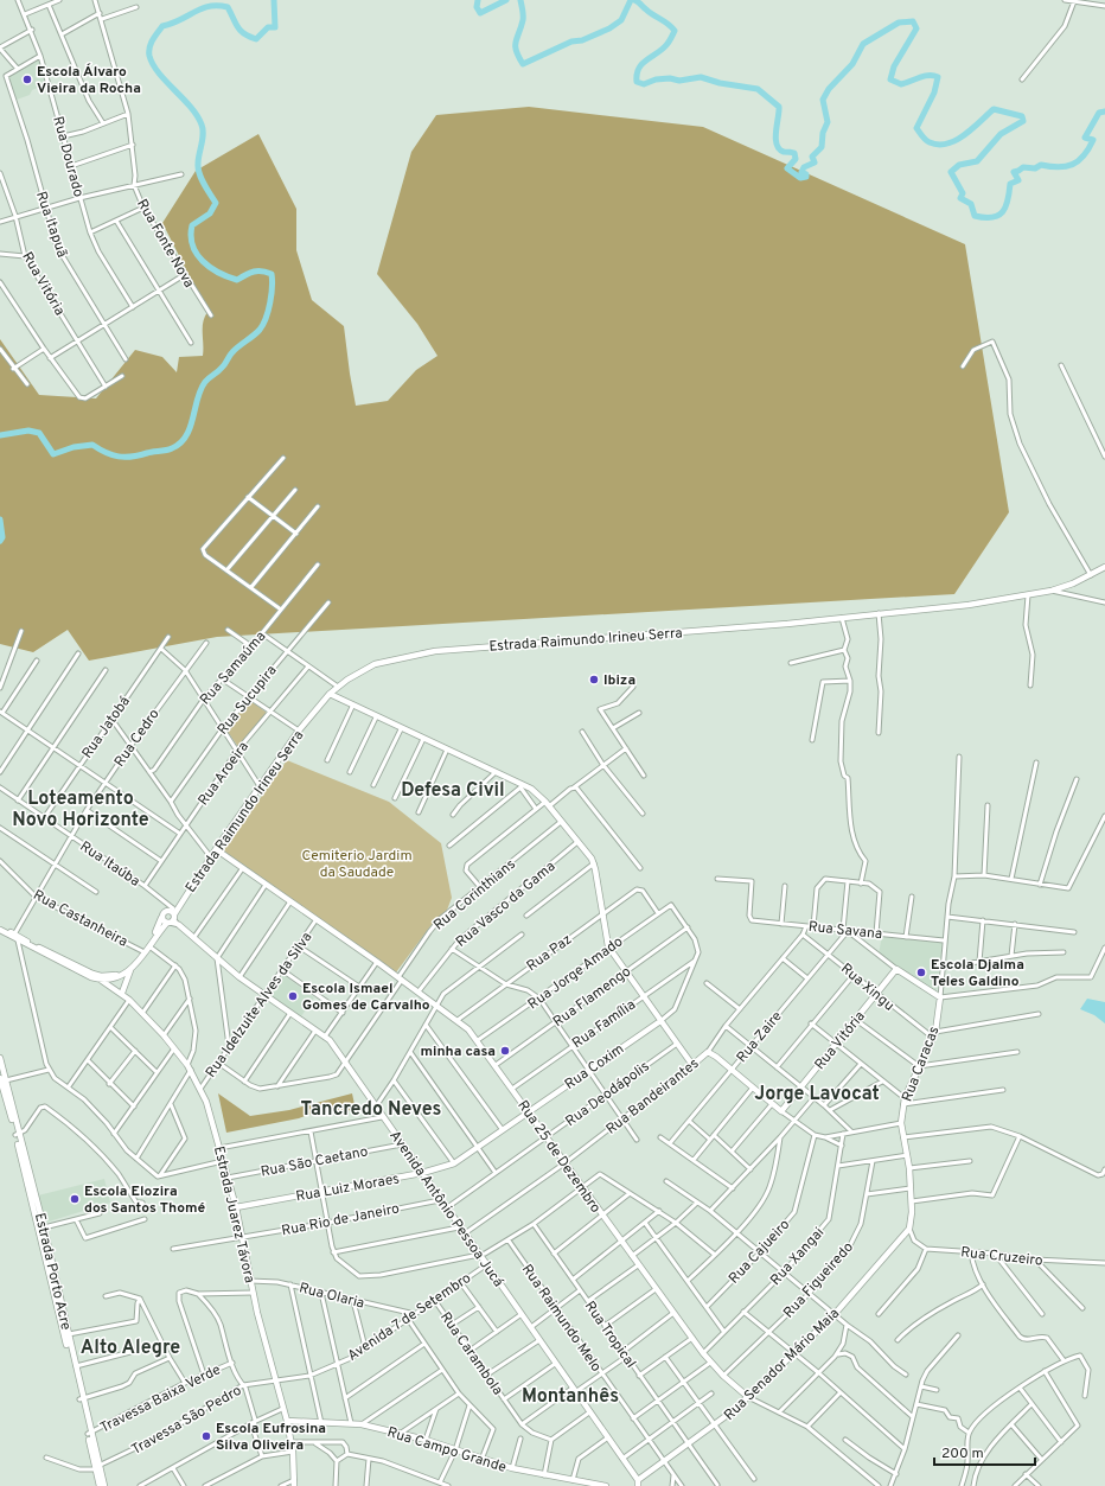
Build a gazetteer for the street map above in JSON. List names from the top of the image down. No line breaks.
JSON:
{"streets":{"street":["Rua Dourado","Rua Itapuã","Rua Fonte Nova","Rua Vitória","Estrada Raimundo Irineu Serra","Rua Samaúma","Rua Sucupira","Rua Jatobá","Rua Cedro","Rua Aroeira","Rua Itaúba","Rua Corinthians","Rua Vasco da Gama","Rua Castanheira","Rua Savana","Rua Paz","Rua Jorge Amado","Rua Xingu","Rua Flamengo","Rua Idelzuite Alves da Silva","Rua Família","Rua Zaire","Rua Caracas","Rua Coxim","Rua Deodápolis","Rua Bandeirantes","Rua 25 de Dezembro","Rua São Caetano","Rua Luiz Moraes","Avenida Antônio Pessoa Jucá","Estrada Juarez Távora","Rua Rio de Janeiro","Rua Cajueiro","Rua Xangai","Rua Cruzeiro","Estrada Porto Acre","Rua Figueiredo","Rua Olaria","Avenida 7 de Setembro","Rua Raimundo Melo","Rua Tropical","Rua Carambola","Rua Senador Mário Maia","Travessa Baixa Verde","Travessa São Pedro","Rua Campo Grande"]},"crossings":[["Rua Vitória","Rua Xingu"],["Estrada Raimundo Irineu Serra","Rua Itaúba"],["Estrada Raimundo Irineu Serra","Rua 25 de Dezembro"],["Estrada Raimundo Irineu Serra","Avenida Antônio Pessoa Jucá"],["Estrada Raimundo Irineu Serra","Estrada Juarez Távora"],["Rua Jatobá","Rua Itaúba"],["Rua Cedro","Rua Itaúba"],["Rua Cedro","Rua Castanheira"],["Rua Aroeira","Rua Itaúba"],["Rua Itaúba","Avenida Antônio Pessoa Jucá"],["Rua Corinthians","Rua 25 de Dezembro"],["Rua Corinthians","Avenida Antônio Pessoa Jucá"],["Rua Vasco da Gama","Rua 25 de Dezembro"],["Rua Savana","Rua Zaire"],["Rua Savana","Rua Caracas"],["Rua Savana","Rua Bandeirantes"],["Rua Paz","Rua Jorge Amado"],["Rua Paz","Rua 25 de Dezembro"],["Rua Jorge Amado","Rua Flamengo"],["Rua Jorge Amado","Rua 25 de Dezembro"],["Rua Xingu","Rua Zaire"],["Rua Xingu","Rua Caracas"],["Rua Xingu","Rua Bandeirantes"],["Rua Flamengo","Rua 25 de Dezembro"],["Rua Idelzuite Alves da Silva","Rua 25 de Dezembro"],["Rua Idelzuite Alves da Silva","Avenida Antônio Pessoa Jucá"],["Rua Idelzuite Alves da Silva","Estrada Juarez Távora"],["Rua Família","Rua 25 de Dezembro"],["Rua Caracas","Rua Senador Mário Maia"],["Rua Coxim","Rua 25 de Dezembro"],["Rua Coxim","Rua Luiz Moraes"],["Rua Deodápolis","Rua 25 de Dezembro"],["Rua Deodápolis","Avenida Antônio Pessoa Jucá"],["Rua Bandeirantes","Rua 25 de Dezembro"],["Rua Bandeirantes","Avenida Antônio Pessoa Jucá"],["Rua 25 de Dezembro","Rua Luiz Moraes"],["Rua 25 de Dezembro","Rua Xangai"],["Rua 25 de Dezembro","Rua Figueiredo"],["Rua 25 de Dezembro","Rua Senador Mário Maia"],["Rua São Caetano","Avenida Antônio Pessoa Jucá"],["Rua São Caetano","Estrada Juarez Távora"],["Rua Luiz Moraes","Avenida Antônio Pessoa Jucá"],["Rua Luiz Moraes","Estrada Juarez Távora"],["Avenida Antônio Pessoa Jucá","Rua Rio de Janeiro"],["Avenida Antônio Pessoa Jucá","Avenida 7 de Setembro"],["Avenida Antônio Pessoa Jucá","Rua Senador Mário Maia"],["Estrada Juarez Távora","Rua Rio de Janeiro"],["Estrada Juarez Távora","Rua Olaria"],["Estrada Juarez Távora","Avenida 7 de Setembro"],["Estrada Juarez Távora","Travessa São Pedro"],["Estrada Juarez Távora","Rua Campo Grande"],["Estrada Porto Acre","Travessa Baixa Verde"],["Estrada Porto Acre","Travessa São Pedro"],["Rua Olaria","Avenida 7 de Setembro"],["Avenida 7 de Setembro","Rua Carambola"],["Avenida 7 de Setembro","Travessa São Pedro"],["Rua Raimundo Melo","Rua Senador Mário Maia"],["Rua Tropical","Rua Senador Mário Maia"]],"districts":["Defesa Civil","Loteamento Novo Horizonte","Jorge Lavocat","Tancredo Neves","Alto Alegre","Montanhês"],"parks":["Cemiterio Jardim da Saudade"],"places":["Escola Álvaro Vieira da Rocha","Ibiza","Escola Djalma Teles Galdino","Escola Ismael Gomes de Carvalho","minha casa","Escola Elozira dos Santos Thomé","Escola Eufrosina Silva Oliveira"],"scale_bar":"200 m"}
